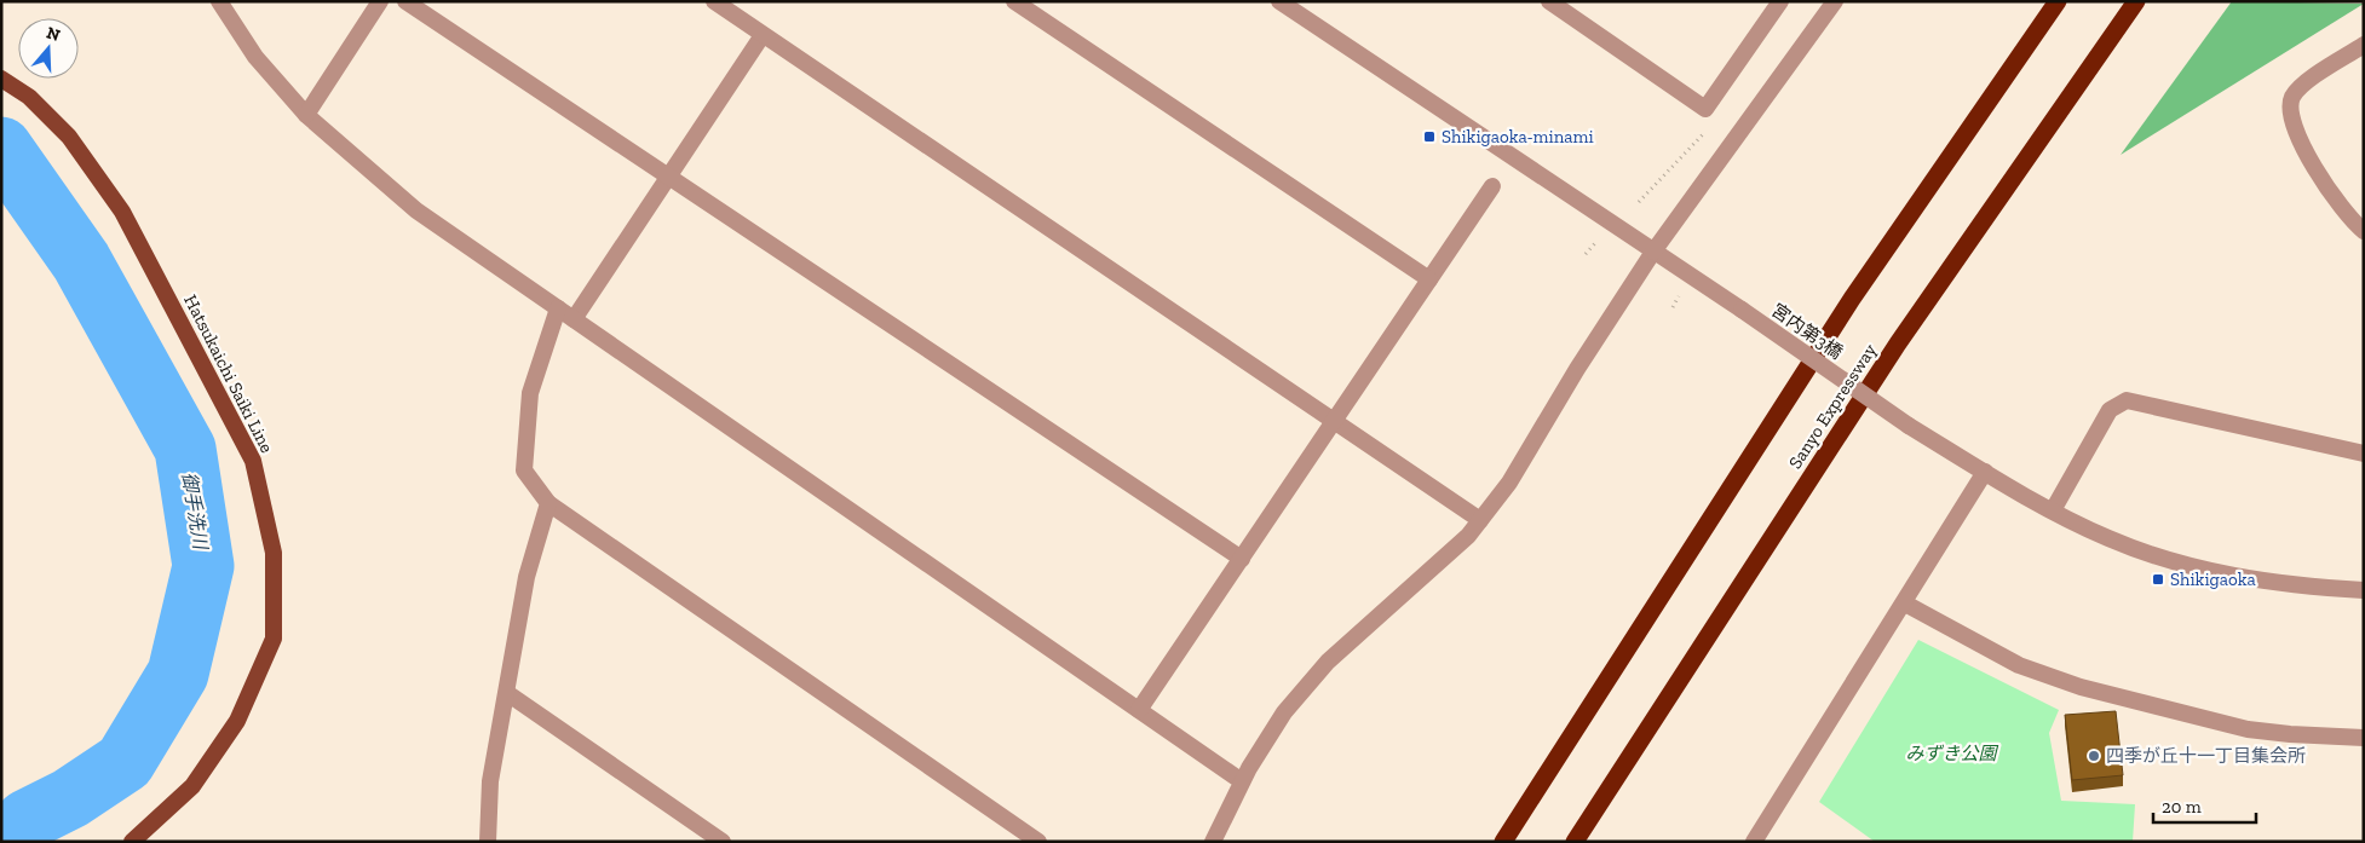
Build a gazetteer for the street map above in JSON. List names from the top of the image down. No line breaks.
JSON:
{"streets":{"highway":["Sanyo Expressway"],"main road":["Hatsukaichi Saiki Line"],"street":["宮内第3橋"]},"water":["御手洗川"],"parks":["みずき公園"],"places":{"transit":["Shikigaoka-minami","Shikigaoka"],"other":["四季が丘十一丁目集会所"]},"scale_bar":"20 m","north":"top"}
